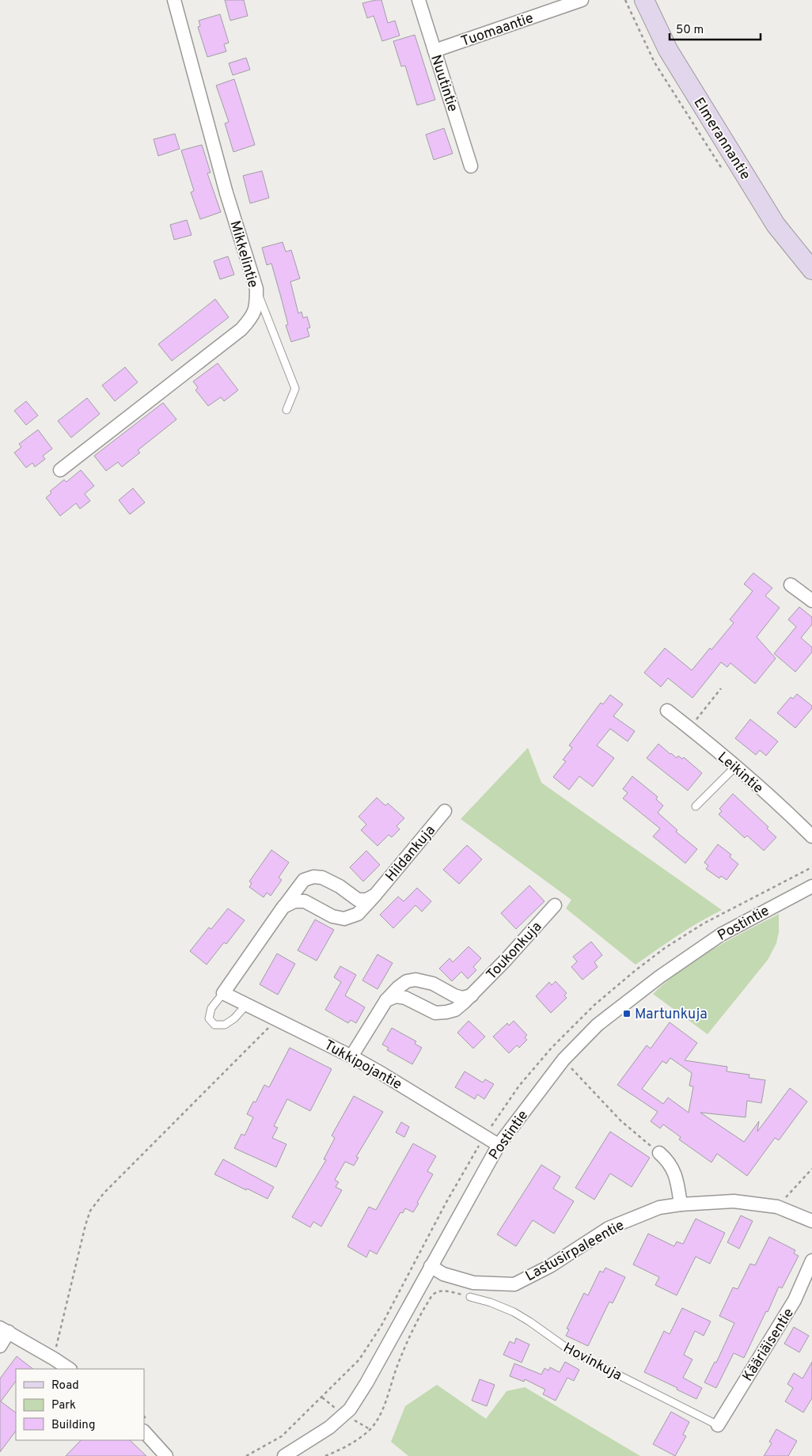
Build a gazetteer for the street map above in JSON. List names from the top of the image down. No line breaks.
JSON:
{"streets":{"street":["Tuomaantie","Nuutintie","Elmerannantie","Mikkelintie","Leikintie","Hildankuja","Postintie","Toukonkuja","Tukkipojantie","Lastusirpaleentie","Kääriäisentie"],"lane":["Hovinkuja"]},"crossings":[["Tuomaantie","Nuutintie"],["Hildankuja","Tukkipojantie"],["Postintie","Tukkipojantie"],["Postintie","Lastusirpaleentie"],["Kääriäisentie","Hovinkuja"]],"places":{"transit":["Martunkuja"]},"legend":["Road","Park","Building"],"scale_bar":"50 m"}
